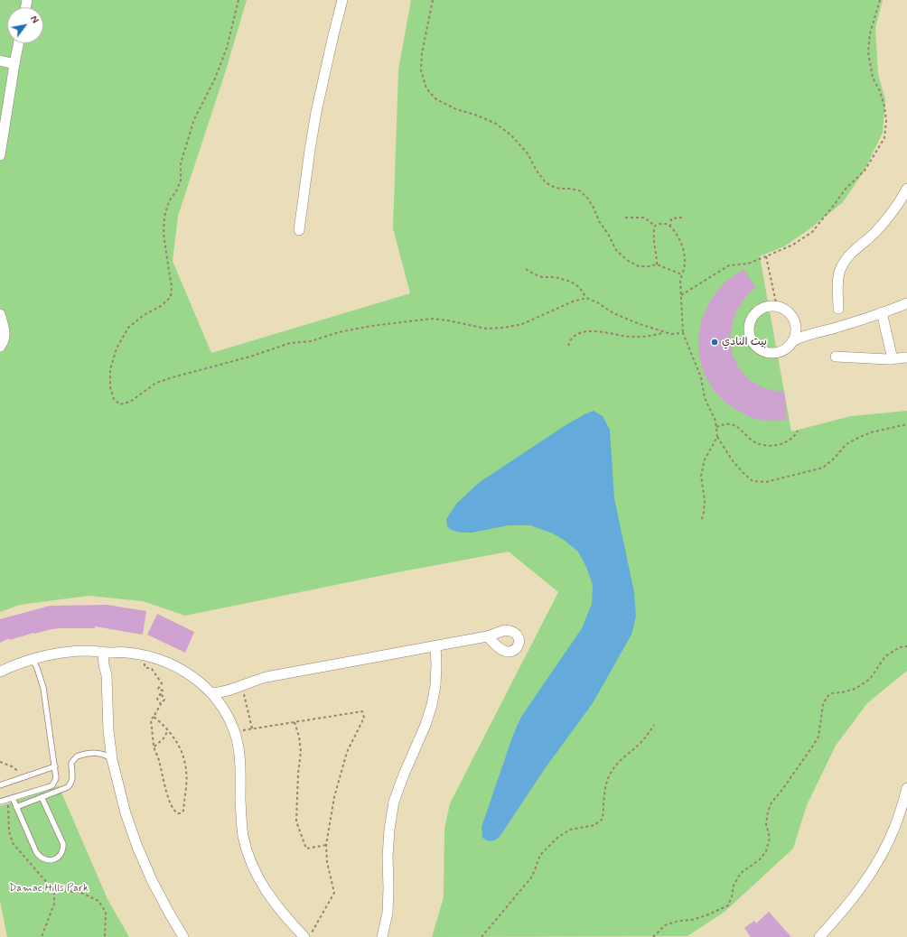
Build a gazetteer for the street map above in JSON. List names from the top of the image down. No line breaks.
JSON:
{"parks":["Damac Hills Park"],"places":["بيت النادي"],"north":"top right"}
